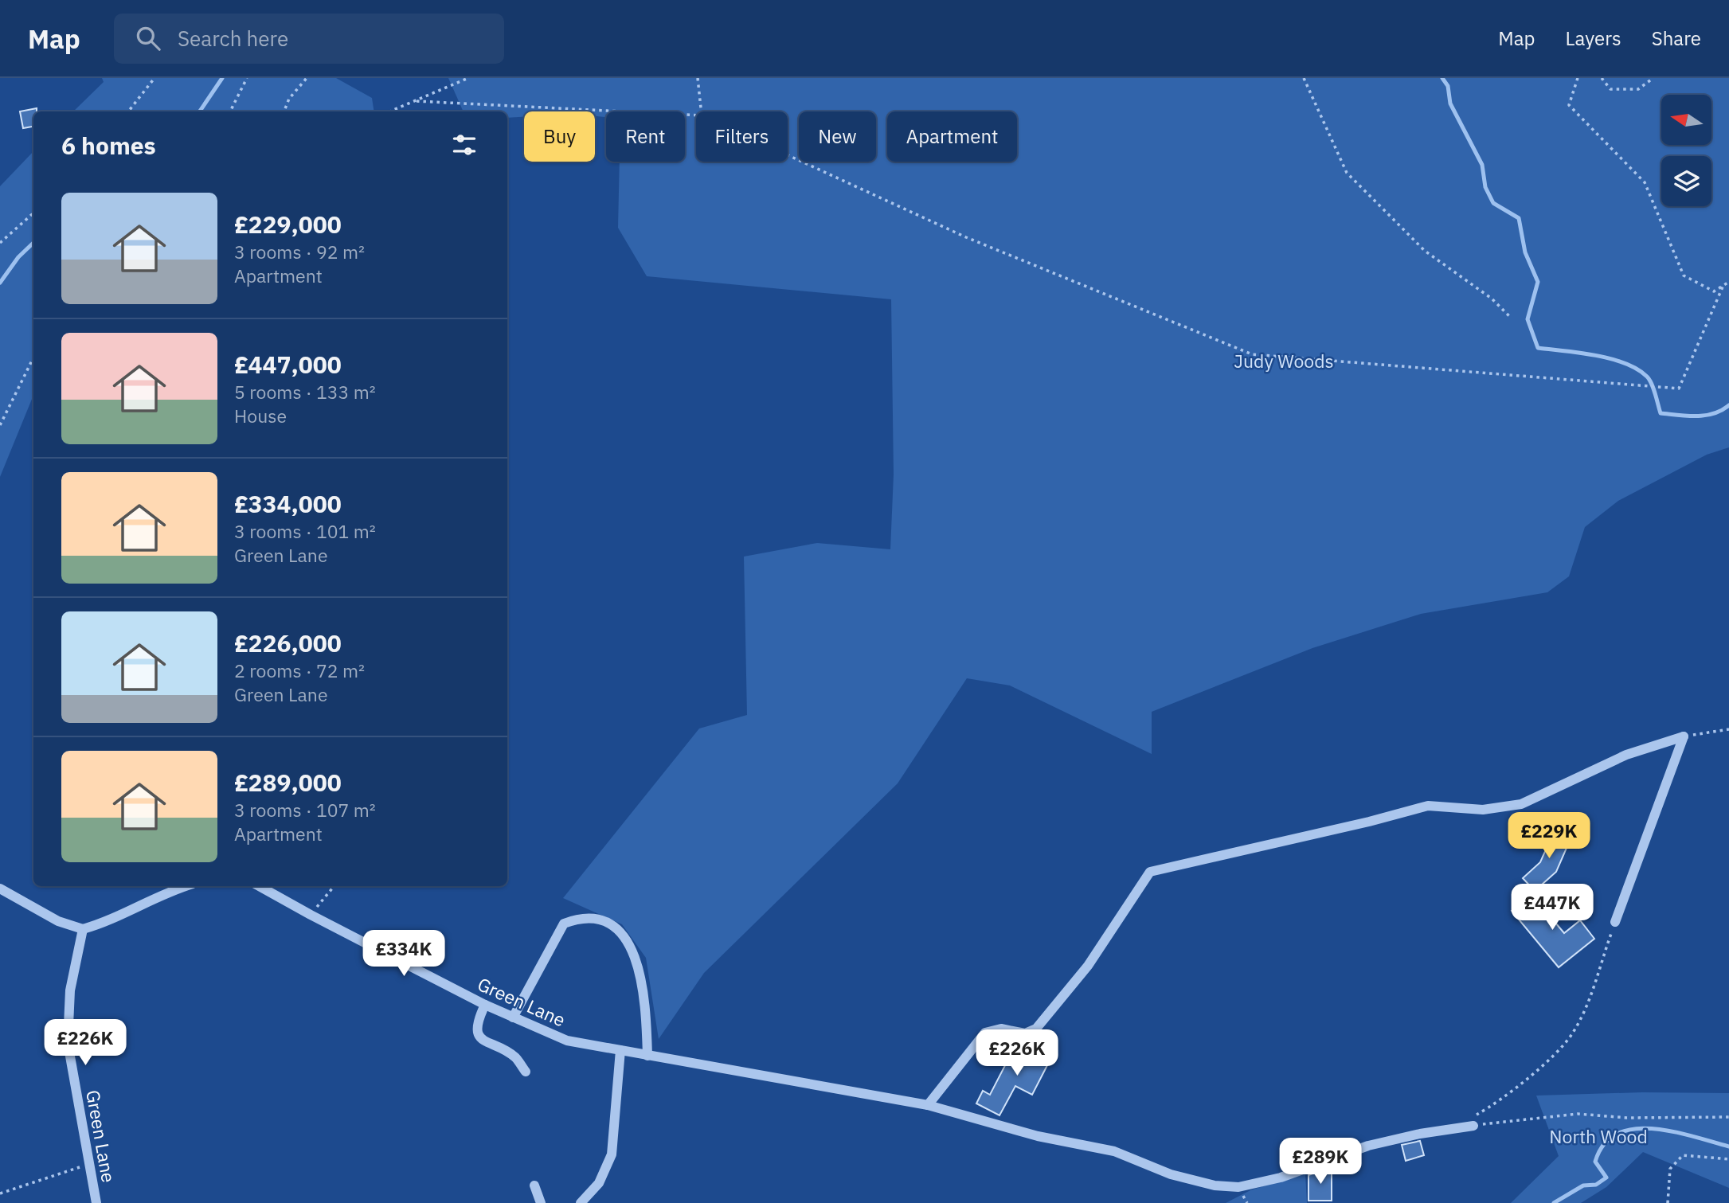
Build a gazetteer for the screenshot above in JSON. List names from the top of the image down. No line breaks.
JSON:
{"streets":{"street":["Green Lane"]},"parks":["Judy Woods","North Wood"],"north":"left","page":{"header":"Map","search":"Search here","nav":["Map","Layers","Share"],"chip":["Buy","Rent","Filters","New","Apartment"],"heading":"6 homes","list":[{"name":"£229,000","note":"3 rooms · 92 m² · Apartment"},{"name":"£447,000","note":"5 rooms · 133 m² · House"},{"name":"£334,000","note":"3 rooms · 101 m² · Green Lane"},{"name":"£226,000","note":"2 rooms · 72 m² · Green Lane"},{"name":"£289,000","note":"3 rooms · 107 m² · Apartment"}],"price":["£229K","£447K","£334K","£226K","£226K","£289K"]}}
